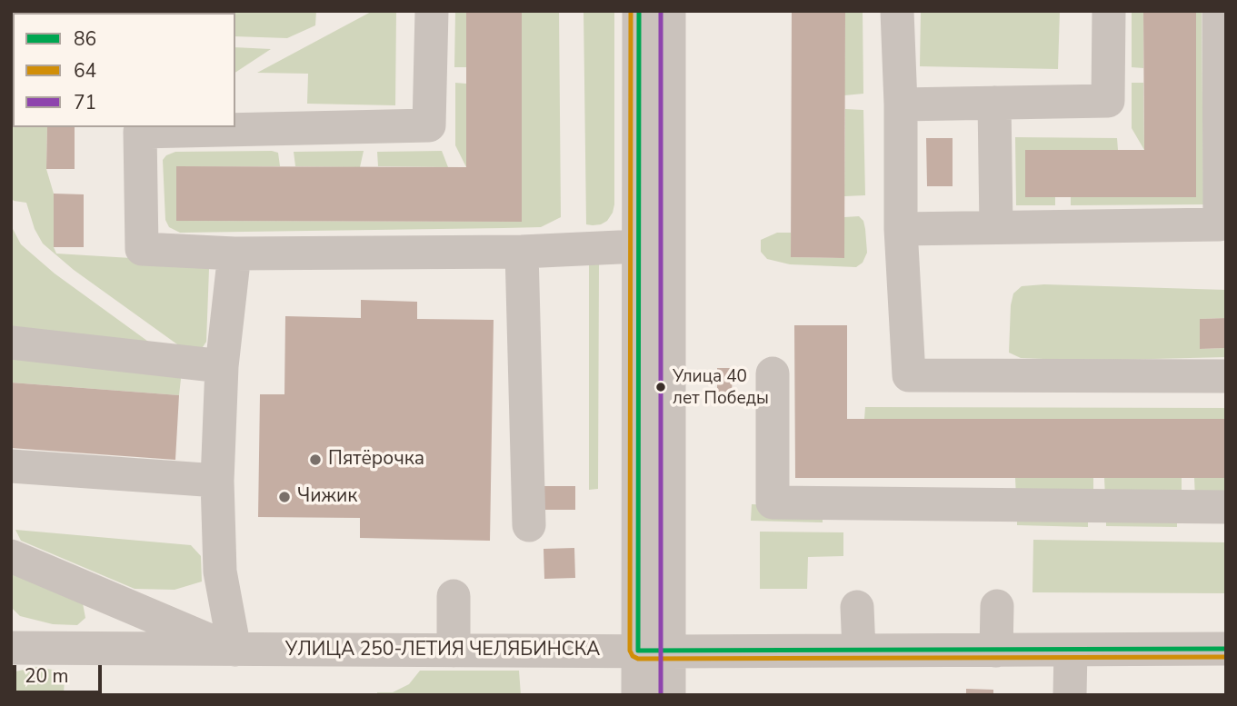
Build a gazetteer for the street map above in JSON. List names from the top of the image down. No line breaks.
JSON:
{"streets":{"street":["УЛИЦА 250-ЛЕТИЯ ЧЕЛЯБИНСКА"]},"places":["Улица 40 лет Победы","Пятёрочка","Чижик"],"lines":["transit line 86","transit line 64","transit line 71"],"legend":["86","64","71"],"scale_bar":"20 m"}
